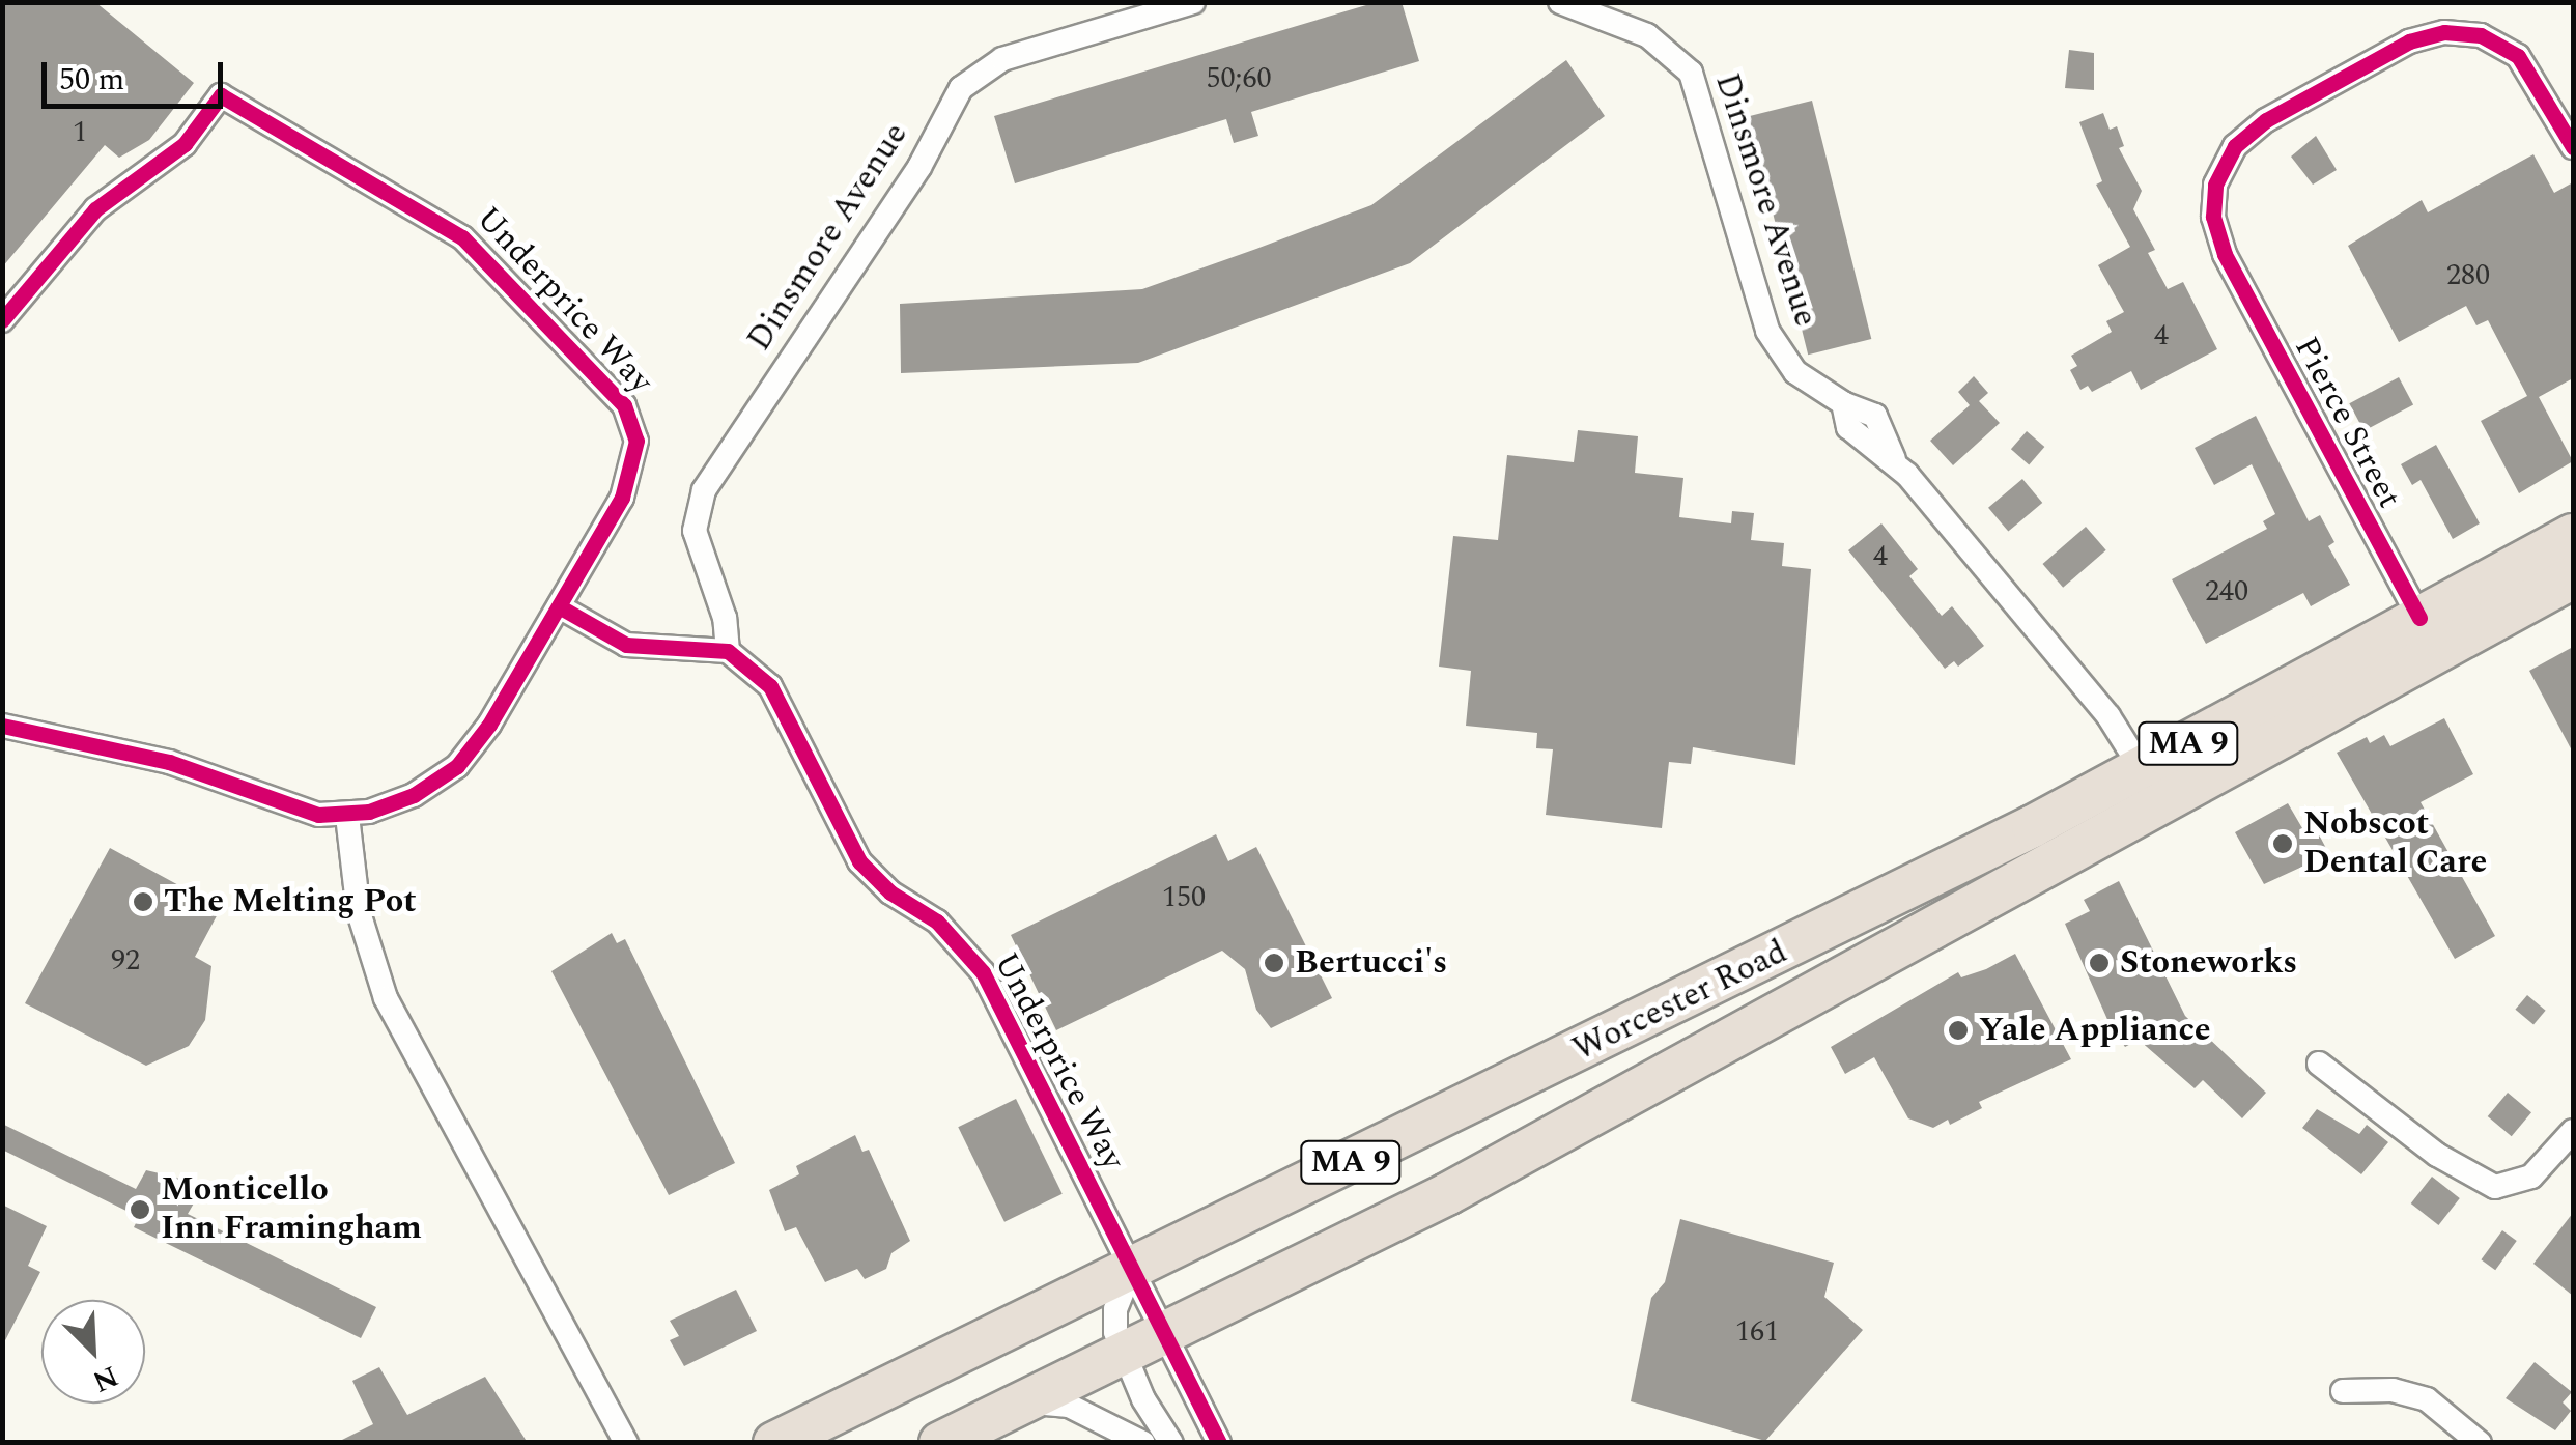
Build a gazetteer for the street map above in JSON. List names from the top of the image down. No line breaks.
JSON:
{"streets":{"highway":["MA 9","Worcester Road"],"street":["Dinsmore Avenue","Underprice Way","Pierce Street"]},"crossings":[["Dinsmore Avenue","Underprice Way"],["Dinsmore Avenue","Worcester Road"],["Underprice Way","Worcester Road"],["Pierce Street","Worcester Road"]],"places":["Nobscot Dental Care","The Melting Pot","Bertucci's","Stoneworks","Yale Appliance","Monticello Inn Framingham"],"house_numbers":["50;60","1","280","4","4","240","150","92","161"],"scale_bar":"50 m","north":"bottom right"}
